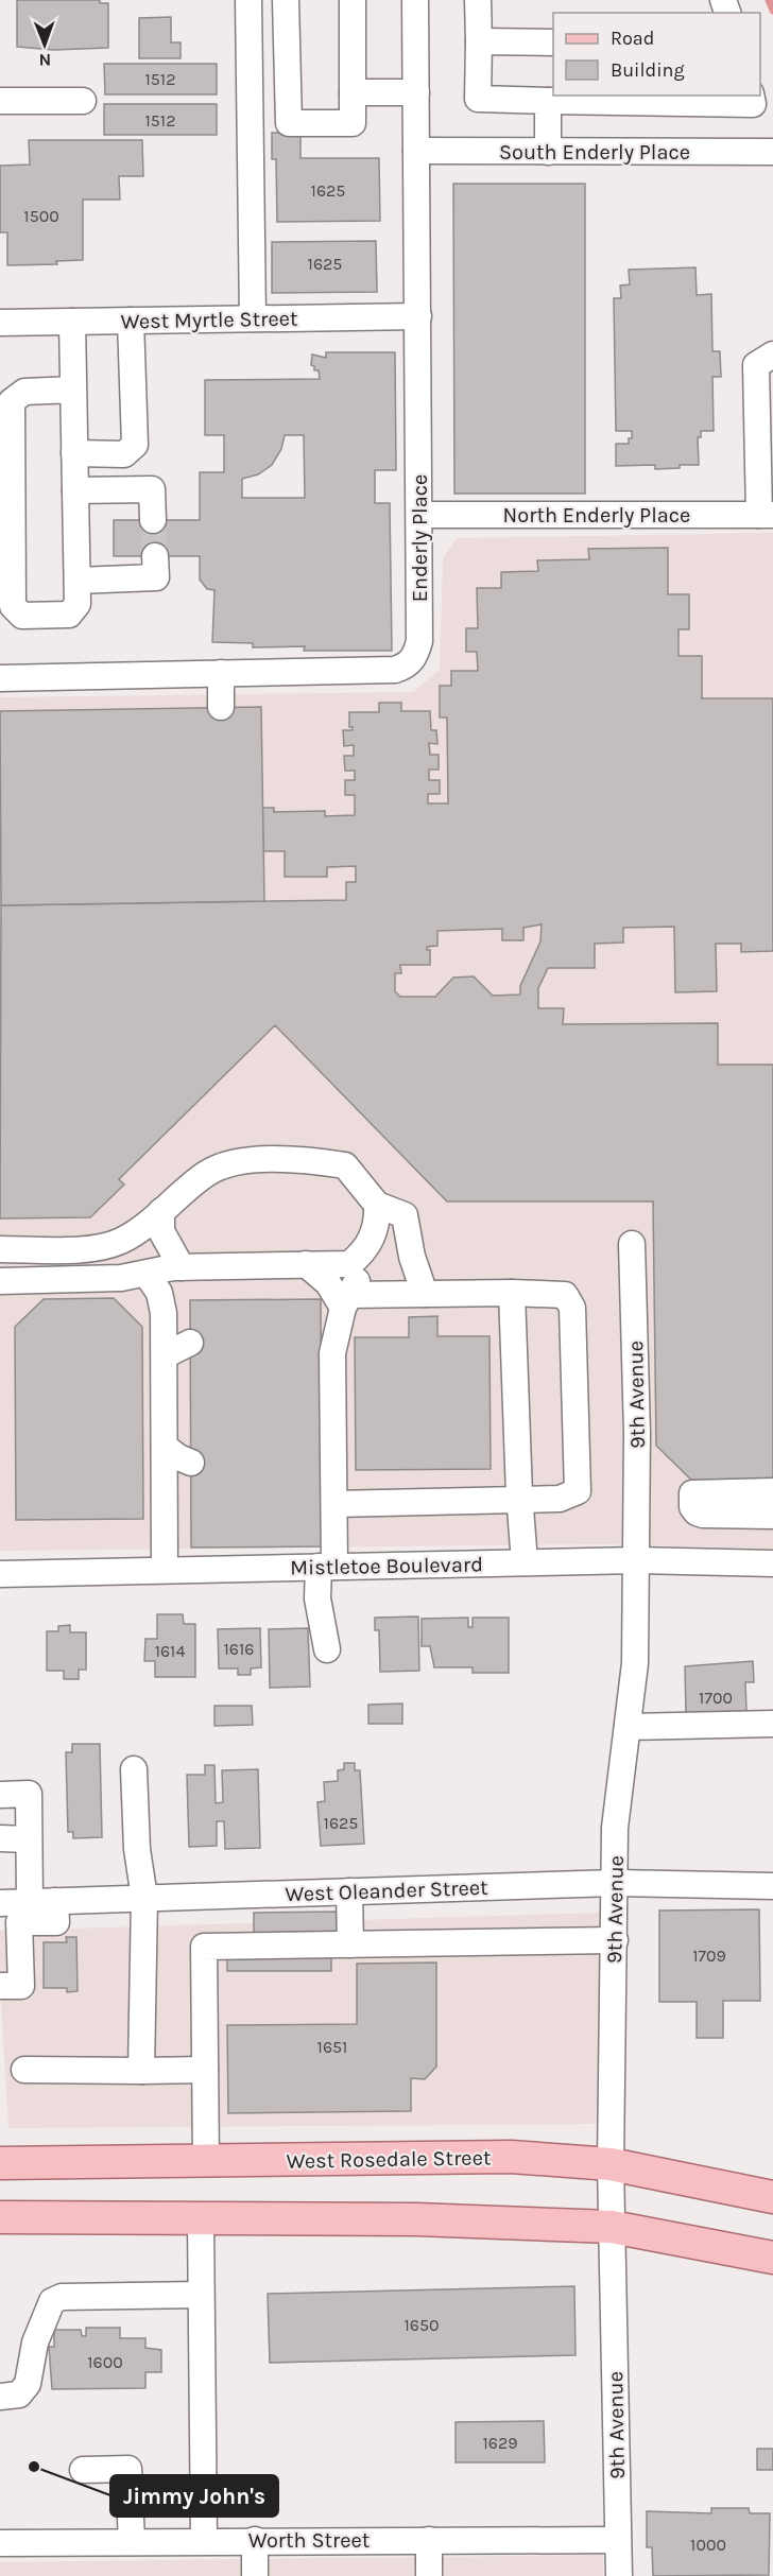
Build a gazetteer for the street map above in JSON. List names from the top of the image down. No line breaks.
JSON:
{"streets":{"main road":["West Rosedale Street"],"street":["South Enderly Place","West Myrtle Street","North Enderly Place","Enderly Place","9th Avenue","Mistletoe Boulevard","West Oleander Street","Worth Street"]},"crossings":[["South Enderly Place","Enderly Place"],["West Myrtle Street","Enderly Place"],["North Enderly Place","Enderly Place"],["9th Avenue","Mistletoe Boulevard"],["9th Avenue","West Oleander Street"],["9th Avenue","West Rosedale Street"],["9th Avenue","Worth Street"]],"places":["Jimmy John's"],"house_numbers":["1512","1512","1625","1500","1625","1616","1614","1700","1625","1709","1651","1650","1600","1629","1000"],"legend":["Road","Building"],"north":"bottom"}
